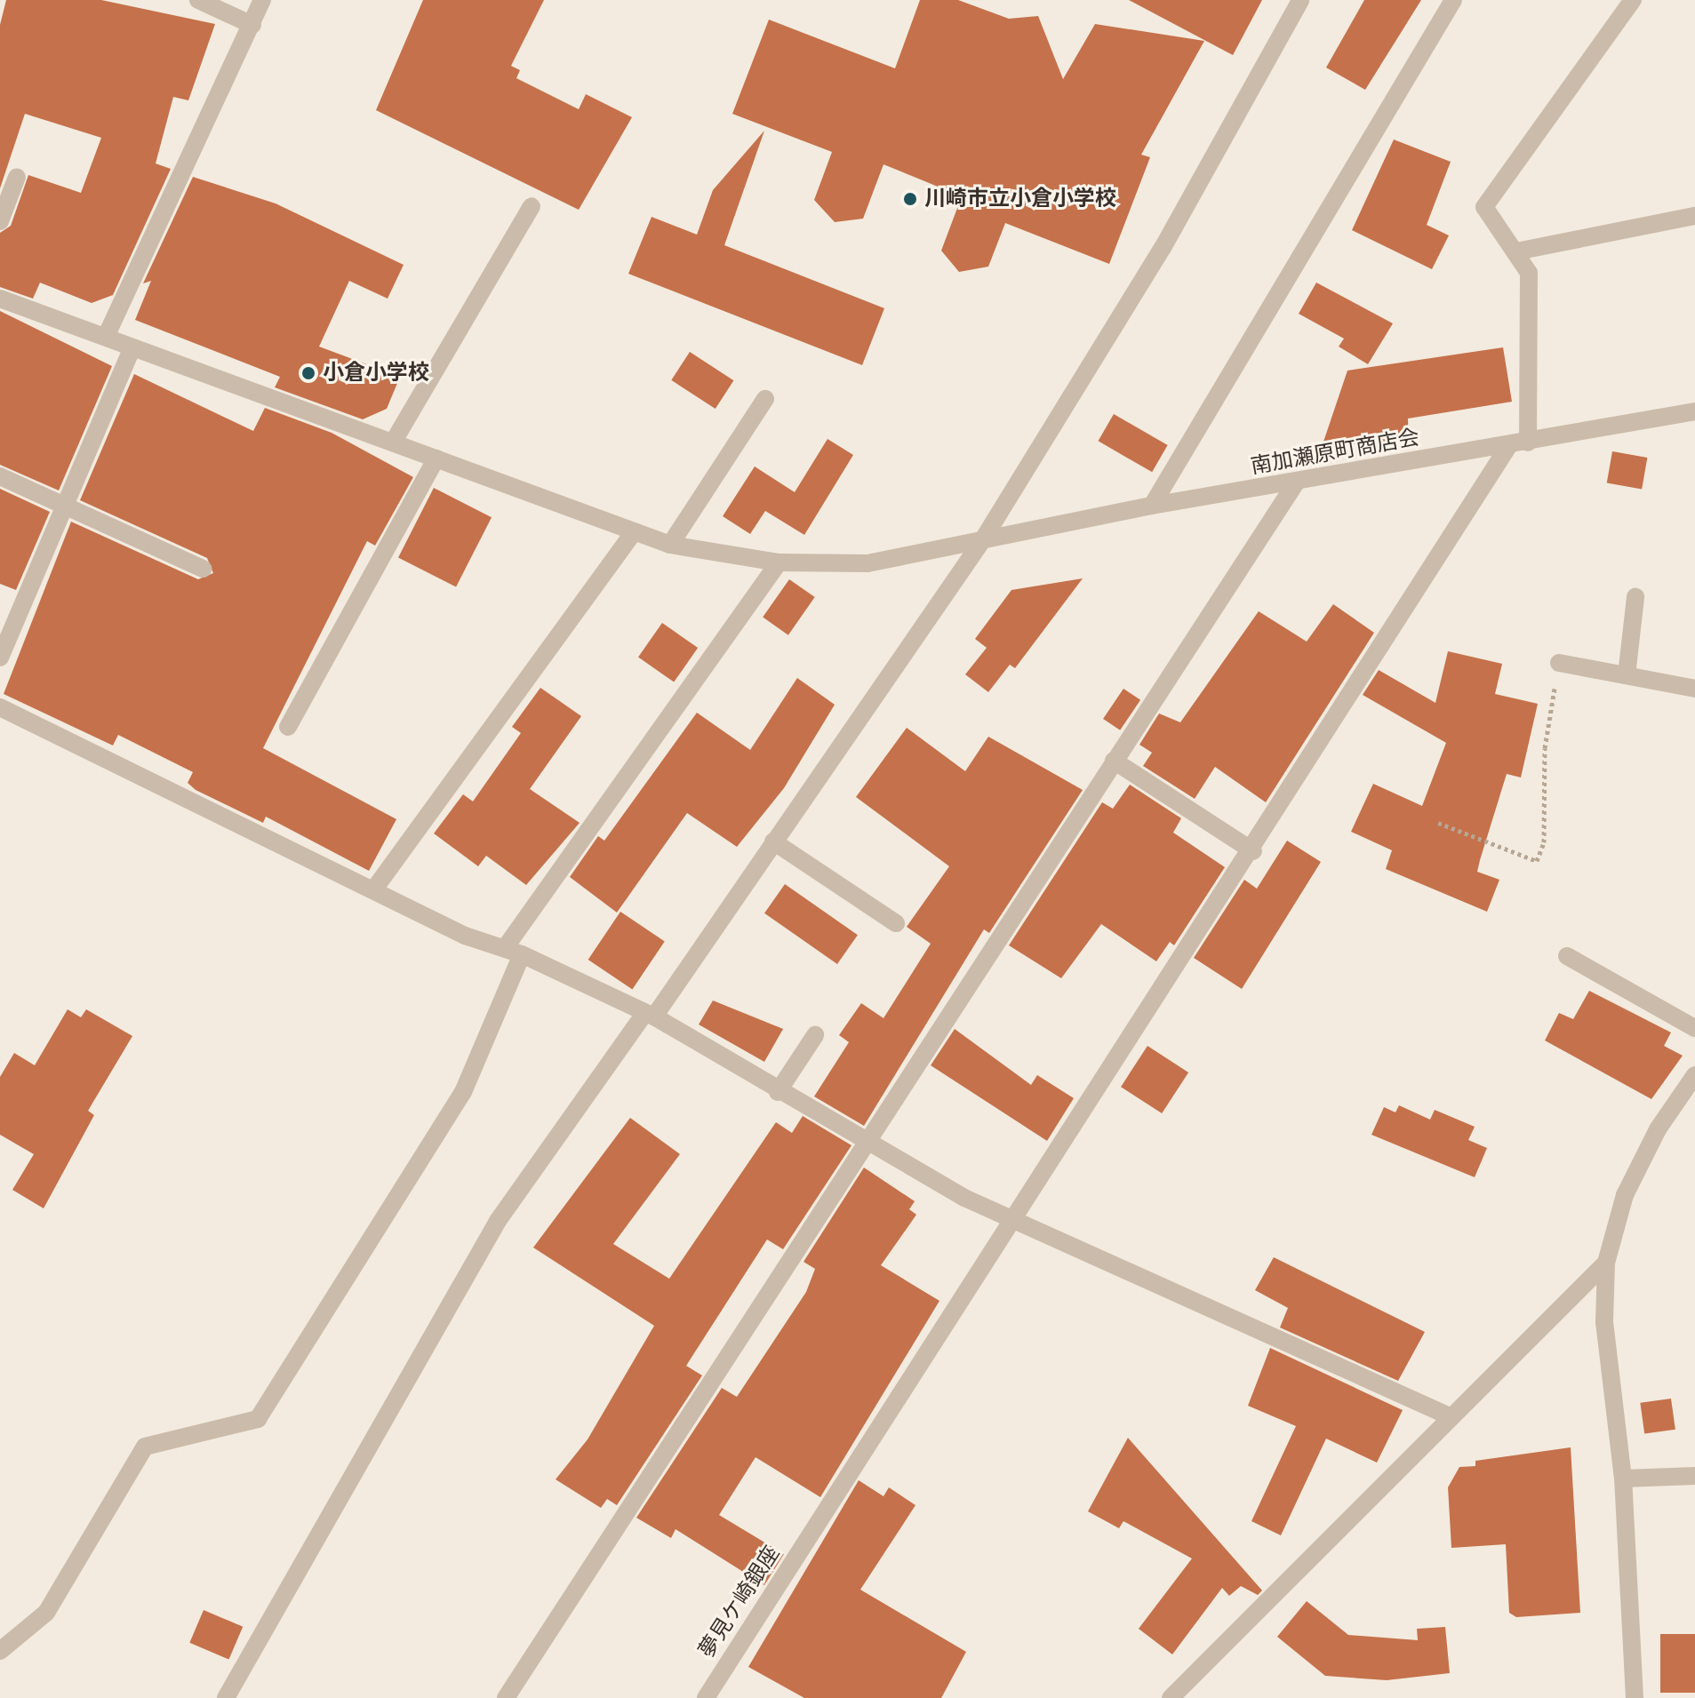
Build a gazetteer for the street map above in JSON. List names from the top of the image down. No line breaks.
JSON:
{"streets":{"street":["南加瀬原町商店会","夢見ケ崎銀座"]},"crossings":[["南加瀬原町商店会","夢見ケ崎銀座"]],"places":["川崎市立小倉小学校","小倉小学校"]}
